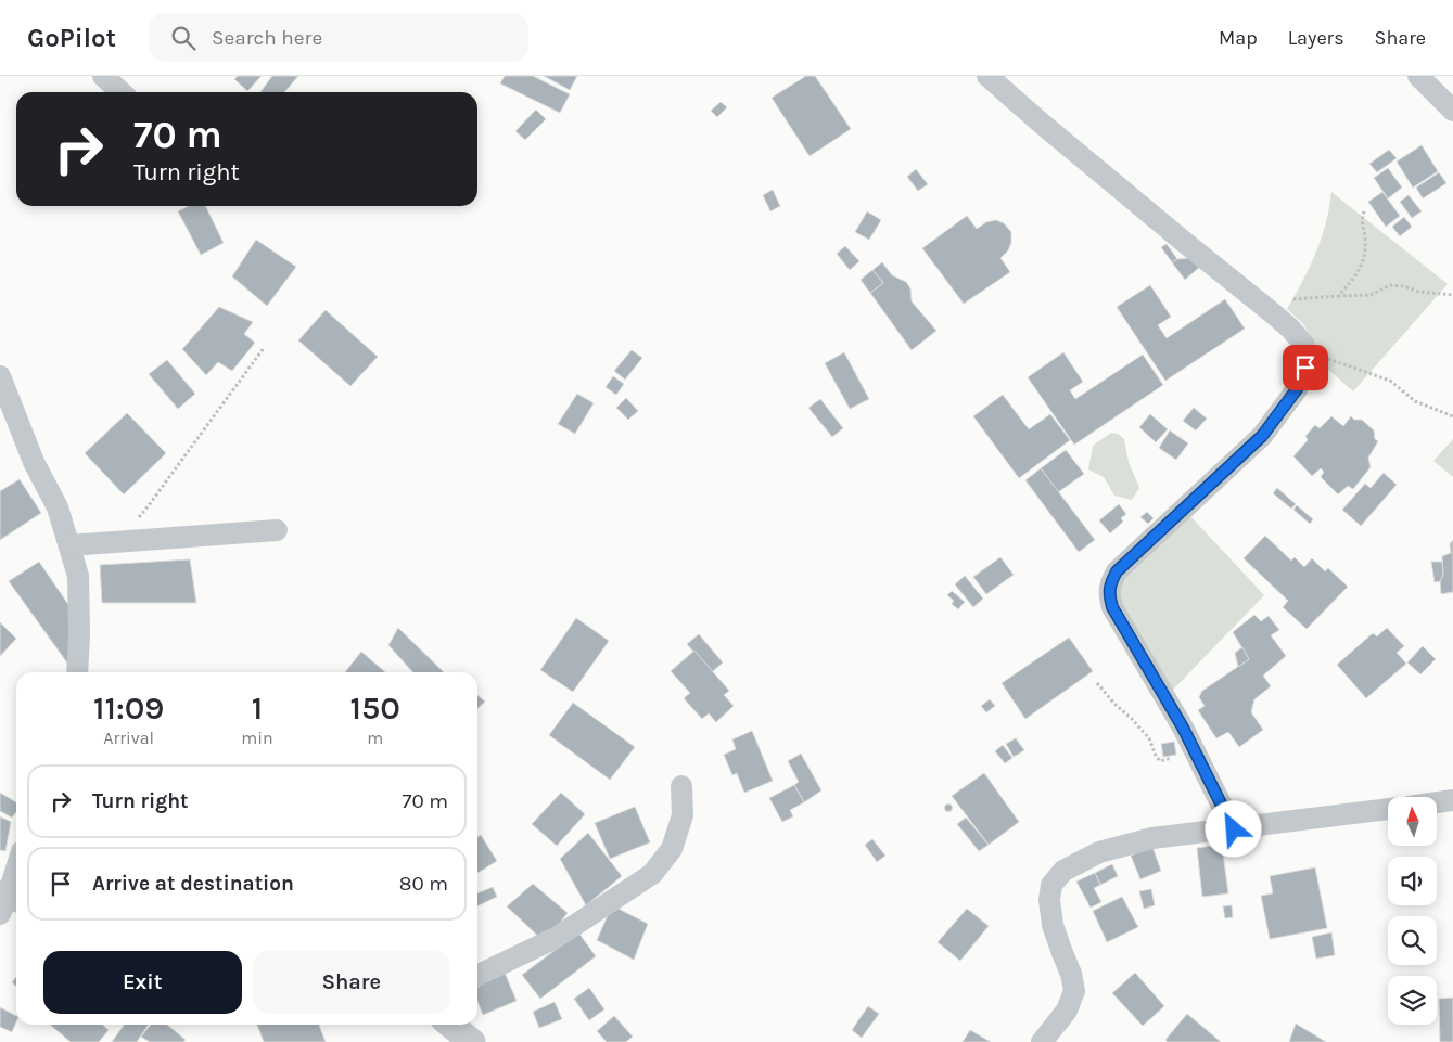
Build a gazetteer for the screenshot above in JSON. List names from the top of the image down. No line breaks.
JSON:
{"north":"top","page":{"header":"GoPilot","search":"Search here","nav":["Map","Layers","Share"],"turn":["70 m","Turn right"],"eta":["11:09","Arrival","1","min","150","m"],"list":[{"name":"Turn right","value":"70 m"},{"name":"Arrive at destination","value":"80 m"}],"buttons":["Exit","Share"]}}
